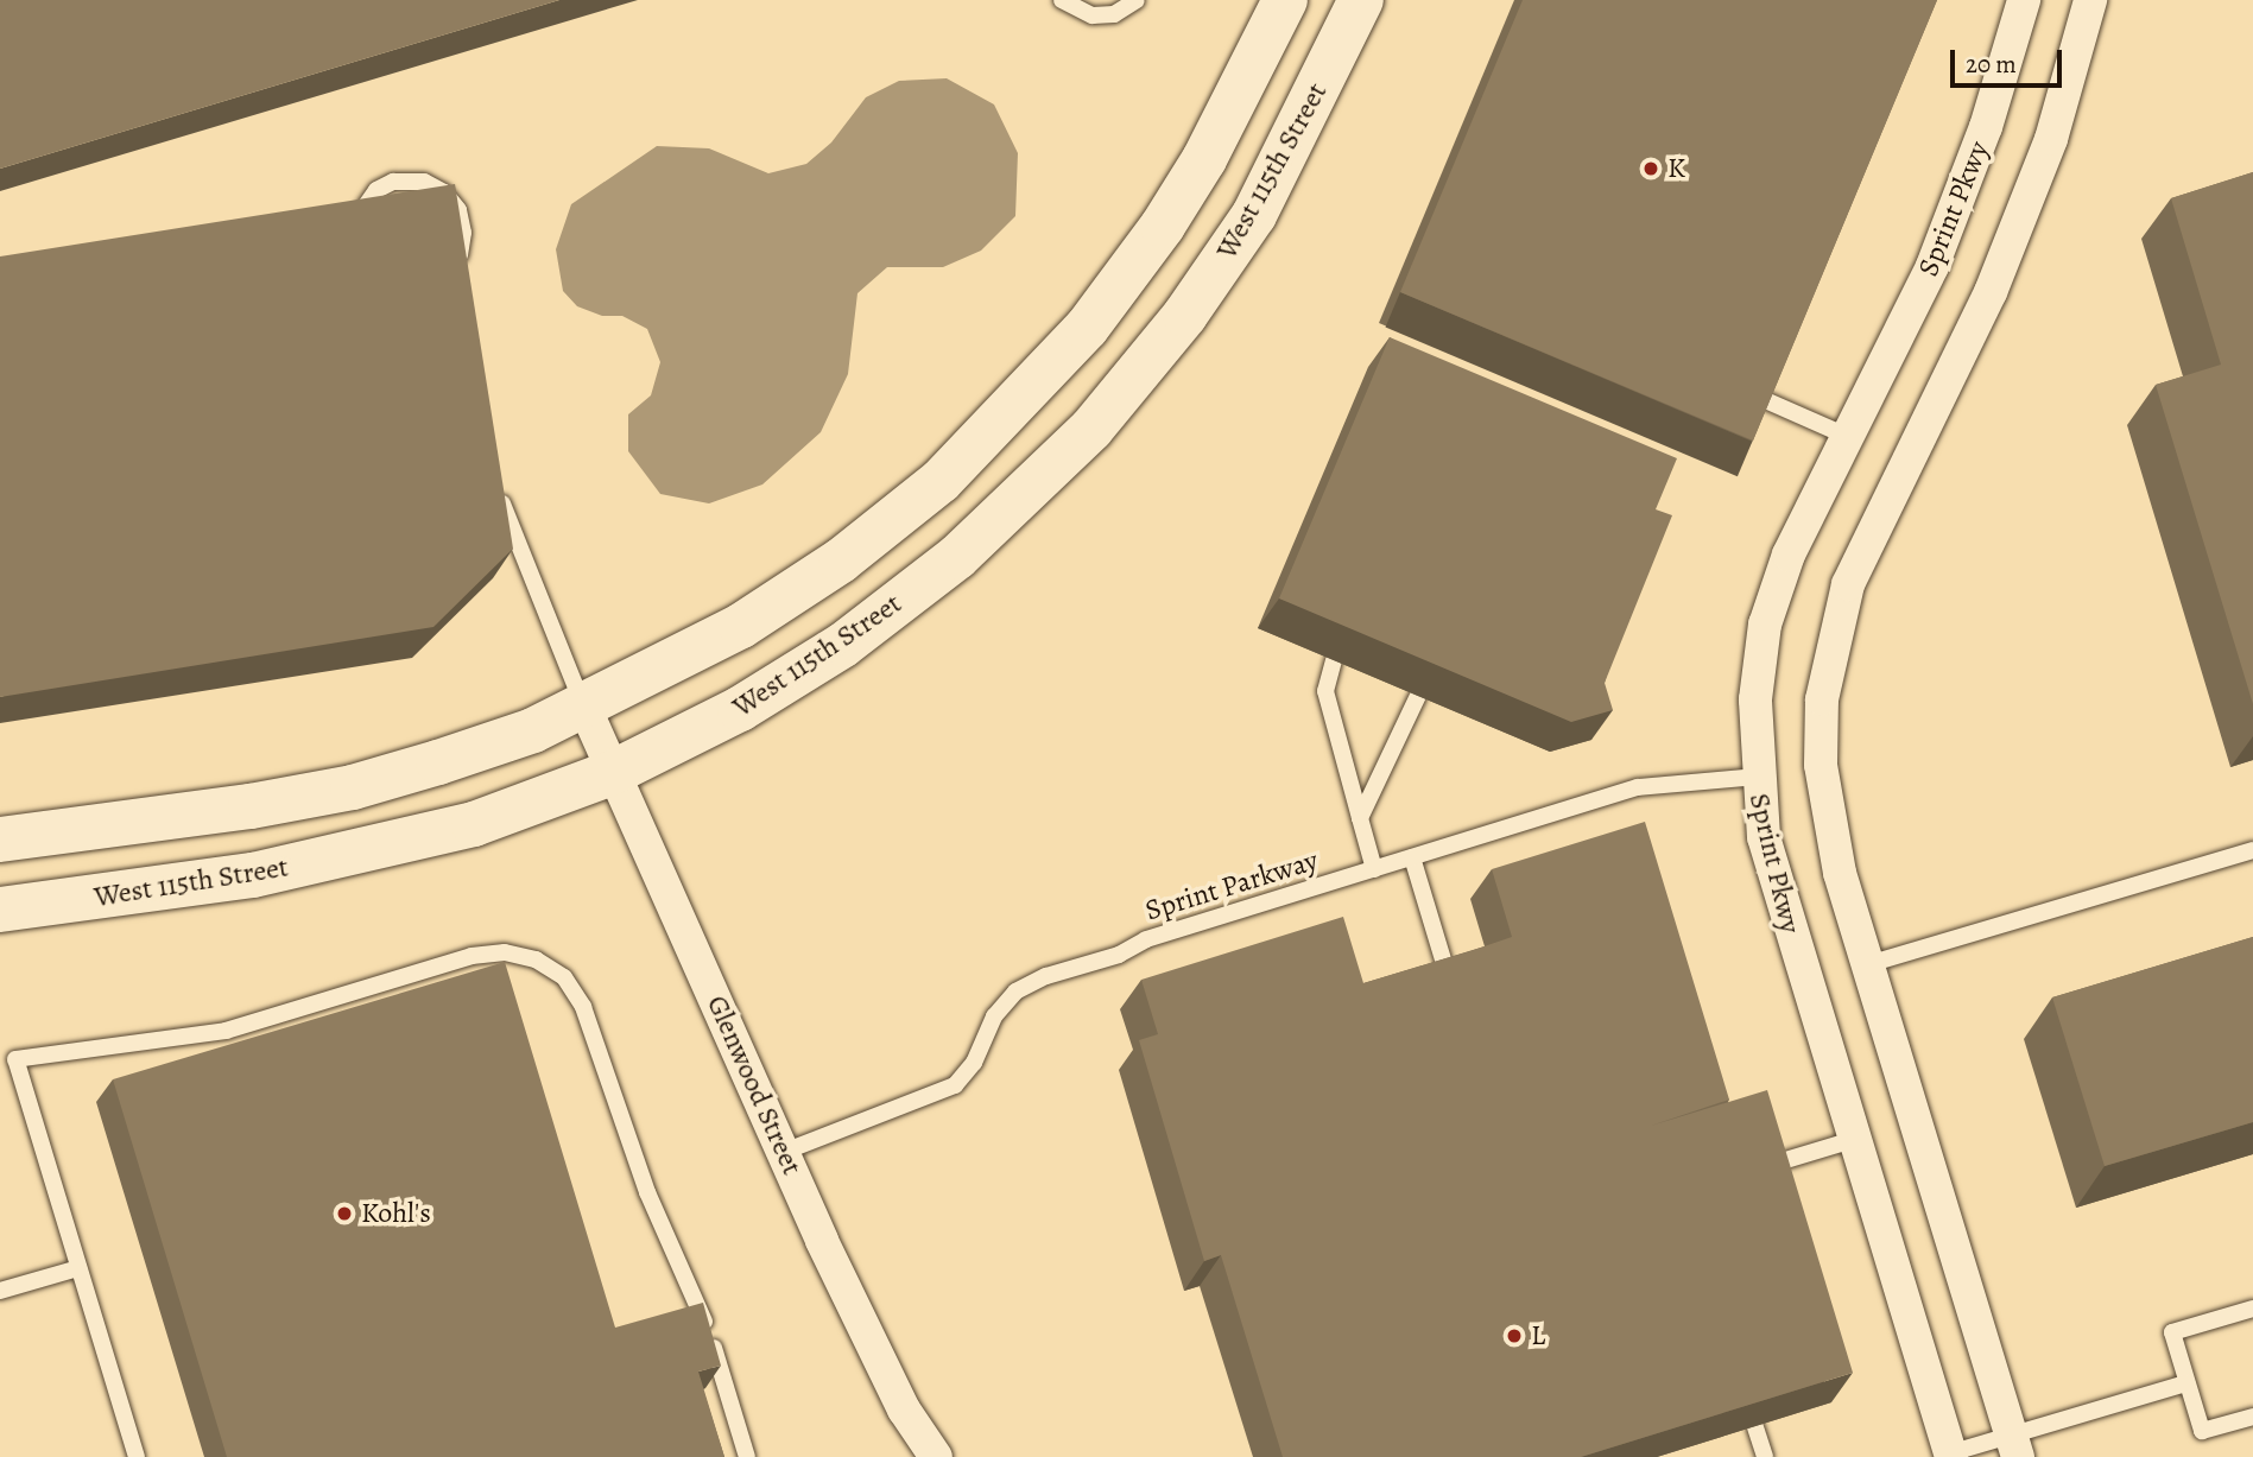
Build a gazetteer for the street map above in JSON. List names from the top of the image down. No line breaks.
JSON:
{"streets":{"street":["West 115th Street","Sprint Pkwy","Glenwood Street"],"lane":["Sprint Parkway"]},"crossings":[["West 115th Street","Glenwood Street"],["Sprint Pkwy","Sprint Parkway"],["Sprint Parkway","Glenwood Street"]],"places":["K","Kohl's","L"],"scale_bar":"20 m"}
